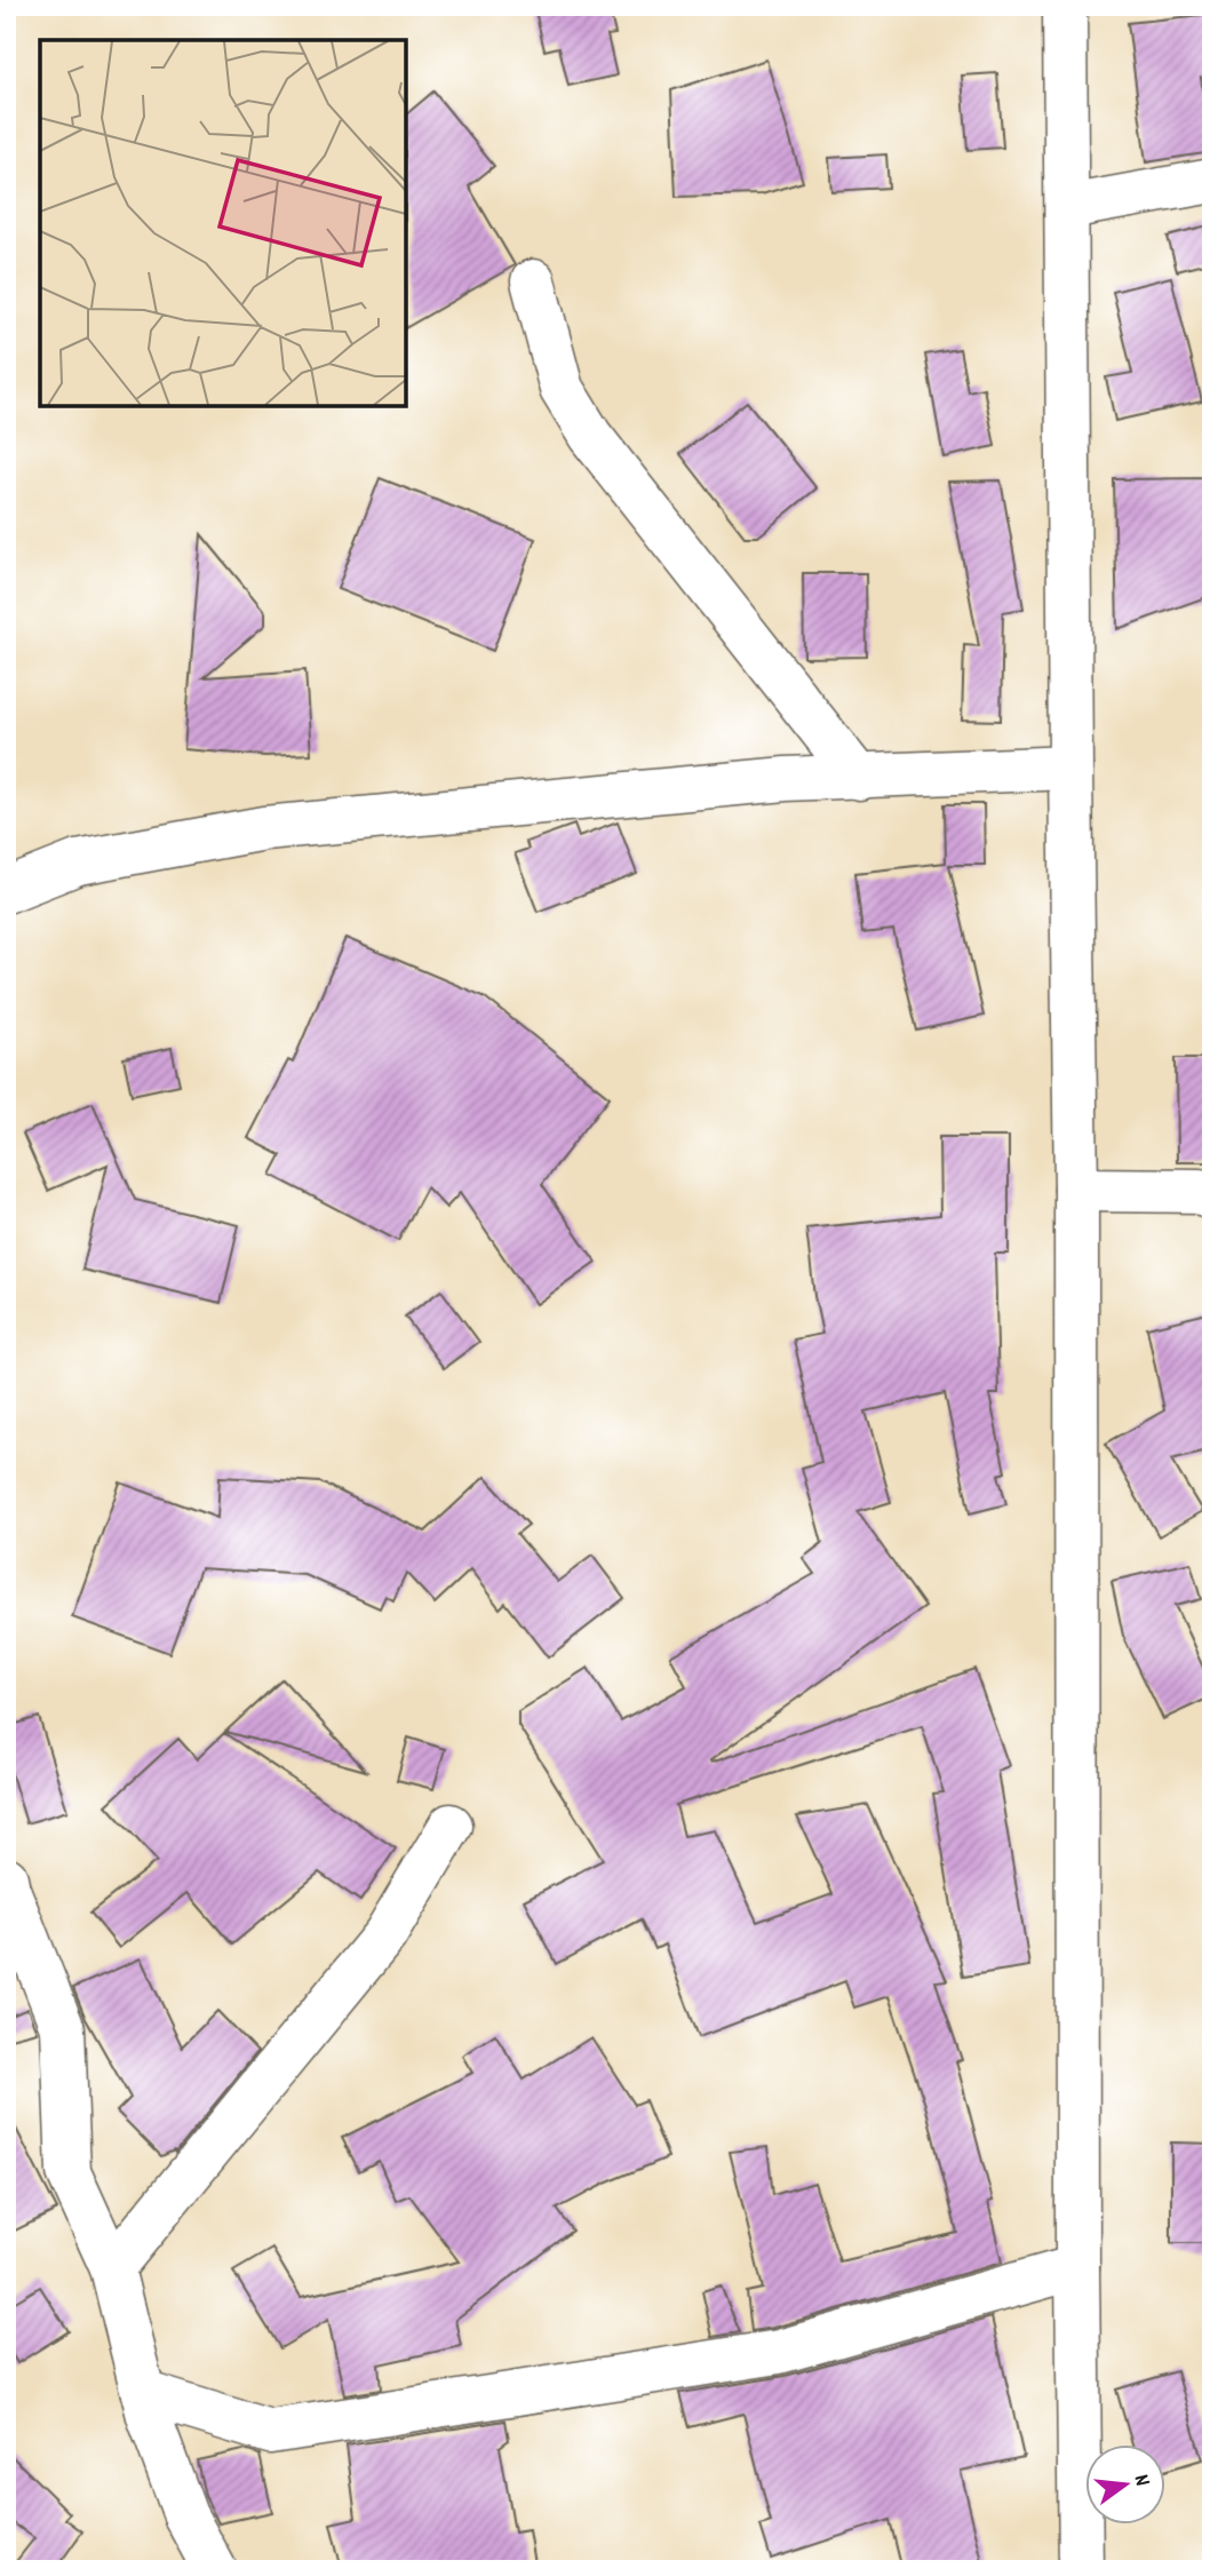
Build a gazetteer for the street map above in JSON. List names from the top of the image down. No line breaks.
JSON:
{"north":"right"}
